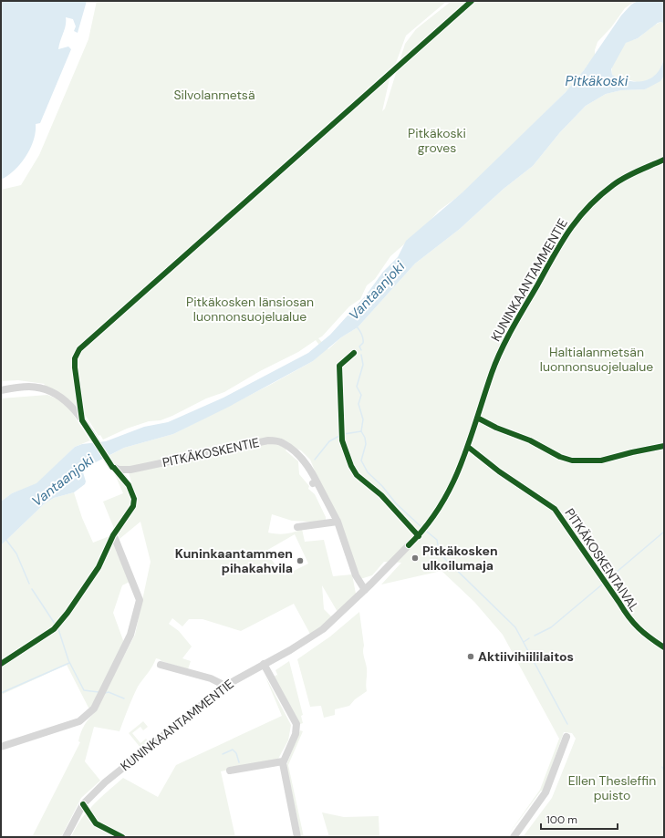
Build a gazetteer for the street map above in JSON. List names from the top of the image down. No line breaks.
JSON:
{"streets":{"street":["KUNINKAANTAMMENTIE","PITKÄKOSKENTIE"],"cycle path":["PITKÄKOSKENTAIVAL"]},"crossings":[["KUNINKAANTAMMENTIE","PITKÄKOSKENTIE"]],"water":["Pitkäkoski","Vantaanjoki"],"parks":["Silvolanmetsä","Pitkäkoski groves","Pitkäkosken länsiosan luonnonsuojelualue","Haltialanmetsän luonnonsuojelualue","Ellen Thesleffin puisto"],"places":["Pitkäkosken ulkoilumaja","Kuninkaantammen pihakahvila","Aktiivihiililaitos"],"scale_bar":"100 m"}
